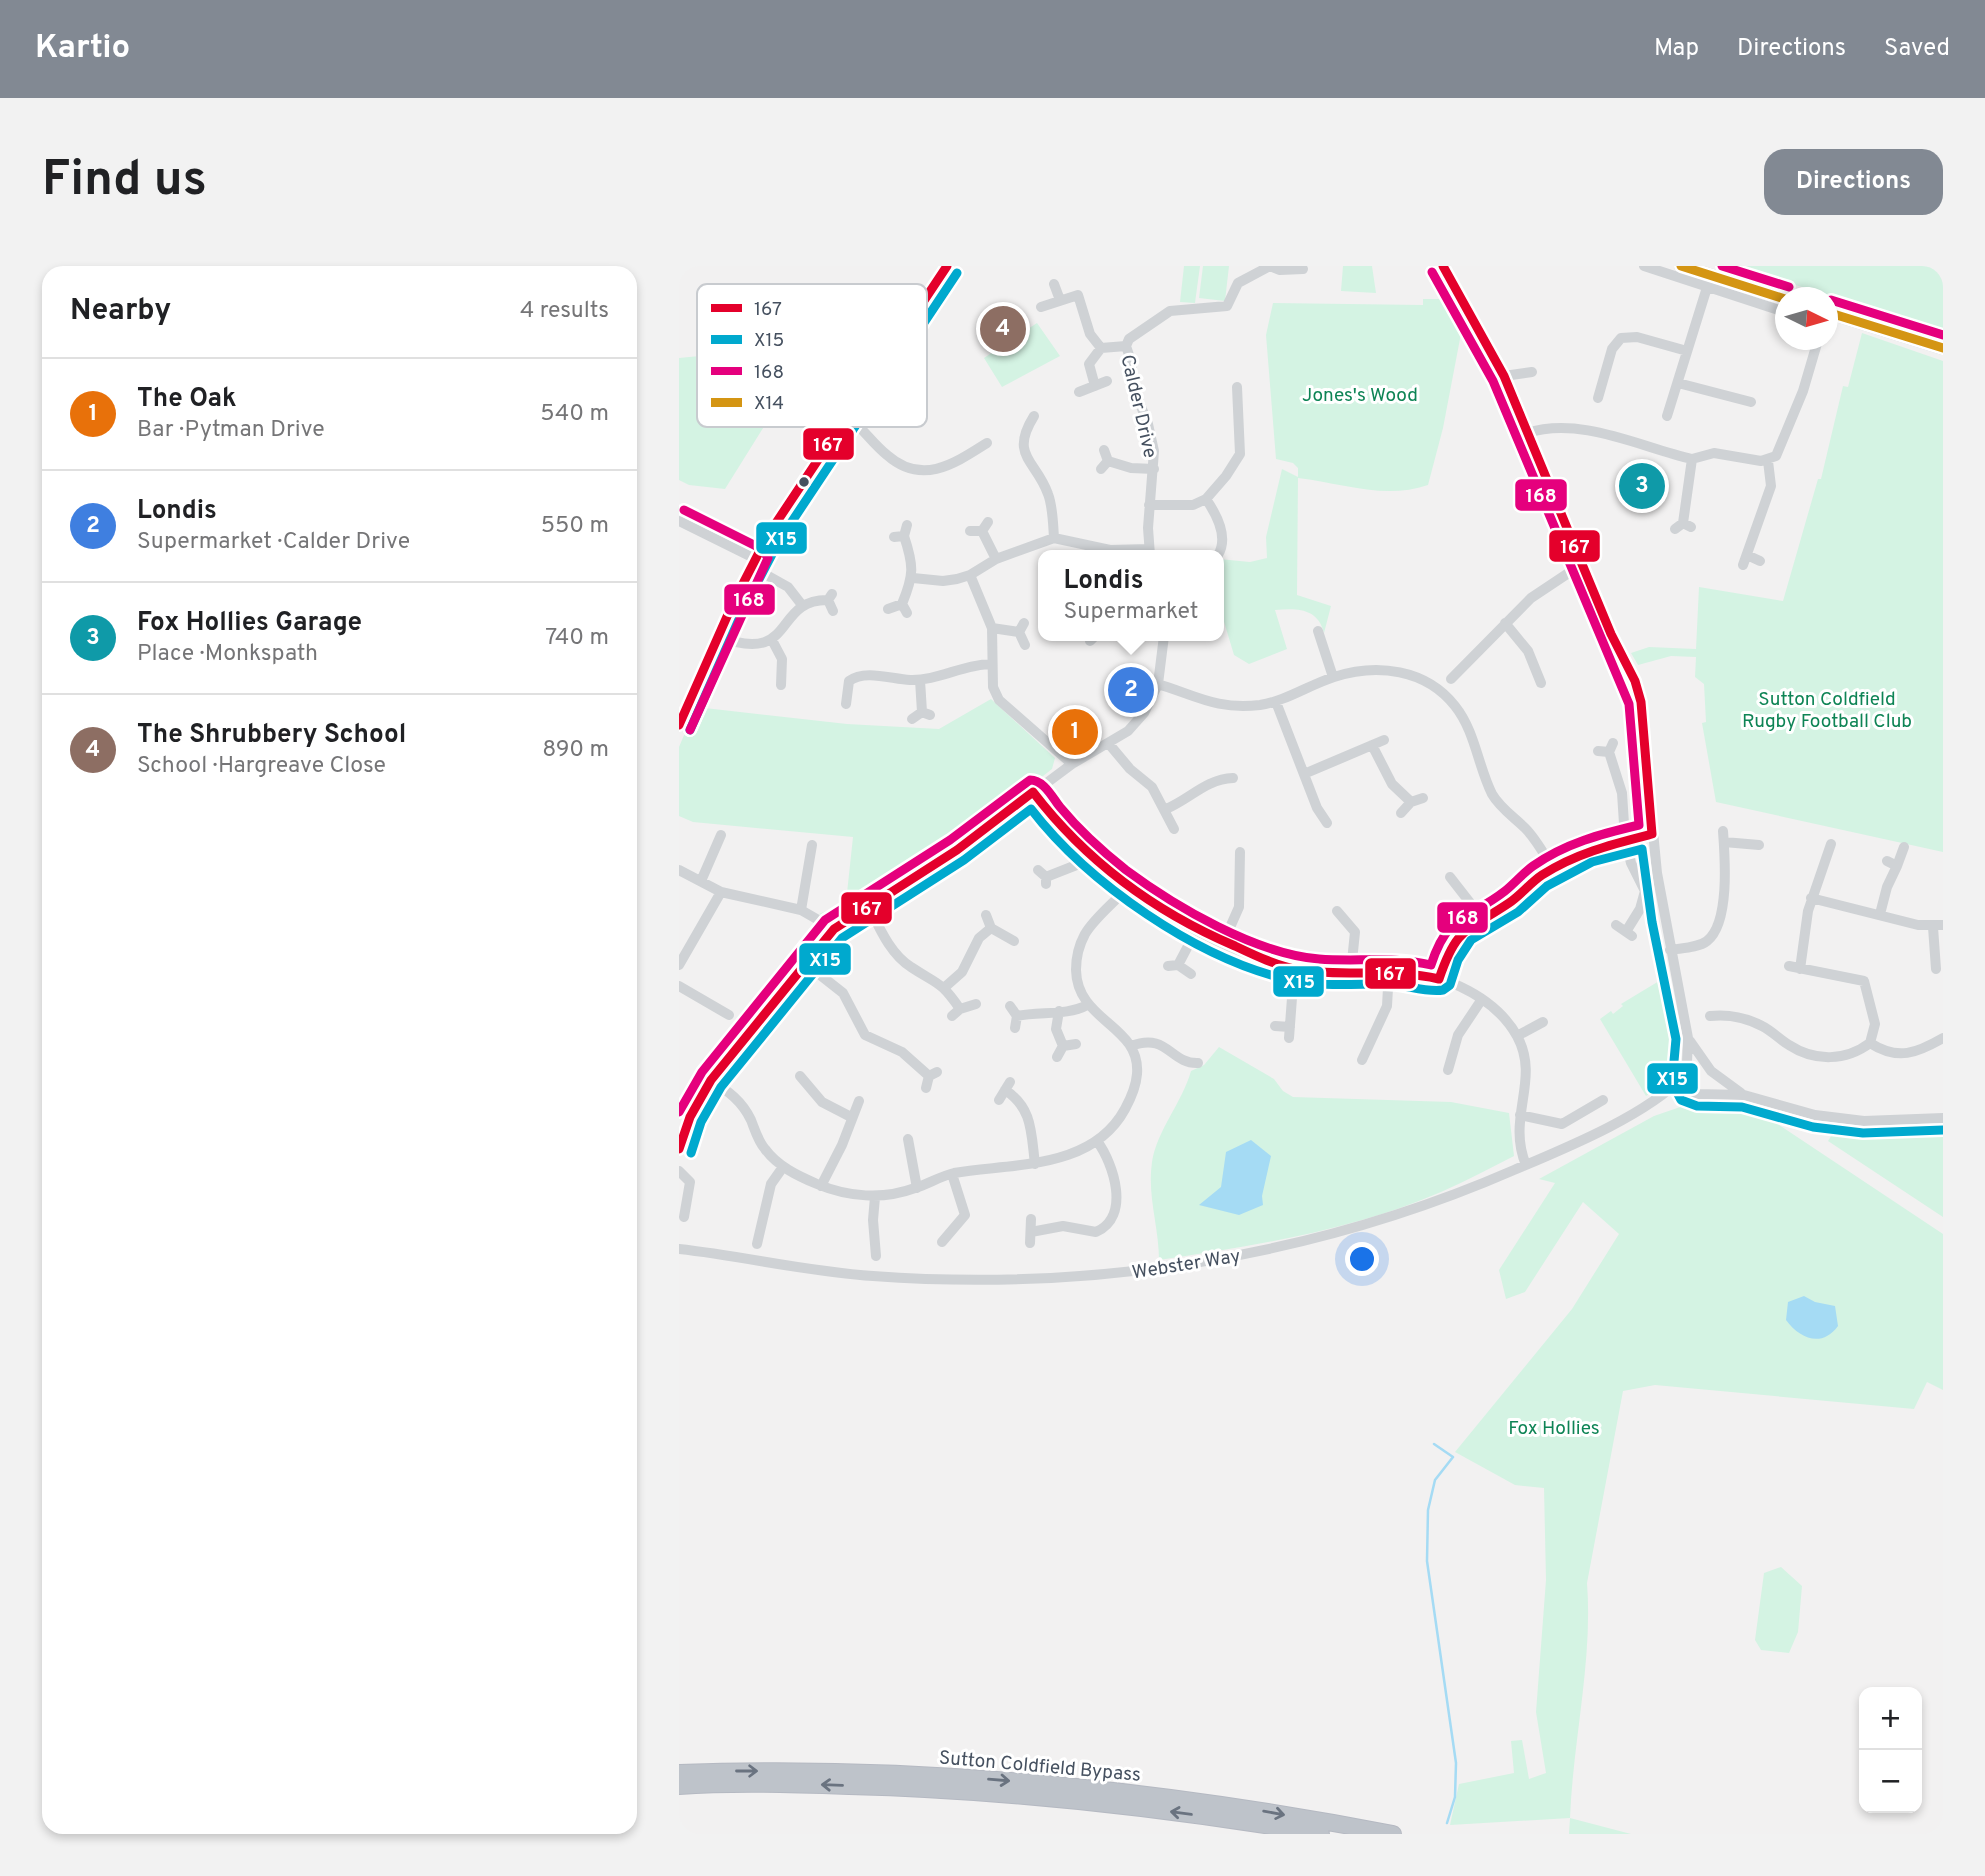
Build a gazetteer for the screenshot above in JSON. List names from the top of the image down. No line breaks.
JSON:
{"streets":{"highway":["Sutton Coldfield Bypass"],"street":["Calder Drive","Webster Way"]},"parks":["Jones's Wood","Sutton Coldfield Rugby Football Club","Fox Hollies"],"lines":["transit line 167","transit line 168","transit line X14","transit line X15"],"legend":["167","X15","168","X14"],"north":"right","page":{"header":"Kartio","nav":["Map","Directions","Saved"],"buttons":"Directions","title":"Find us","heading":["Nearby","4 results"],"pins":["4","3","2","1"],"list":[{"mark":"1","name":"The Oak","note":"Bar · Pytman Drive","value":"540 m"},{"mark":"2","name":"Londis","note":"Supermarket · Calder Drive","value":"550 m"},{"mark":"3","name":"Fox Hollies Garage","note":"Place · Monkspath","value":"740 m"},{"mark":"4","name":"The Shrubbery School","note":"School · Hargreave Close","value":"890 m"}],"popup":["Londis","Supermarket"],"map_buttons":["+","−"]}}
